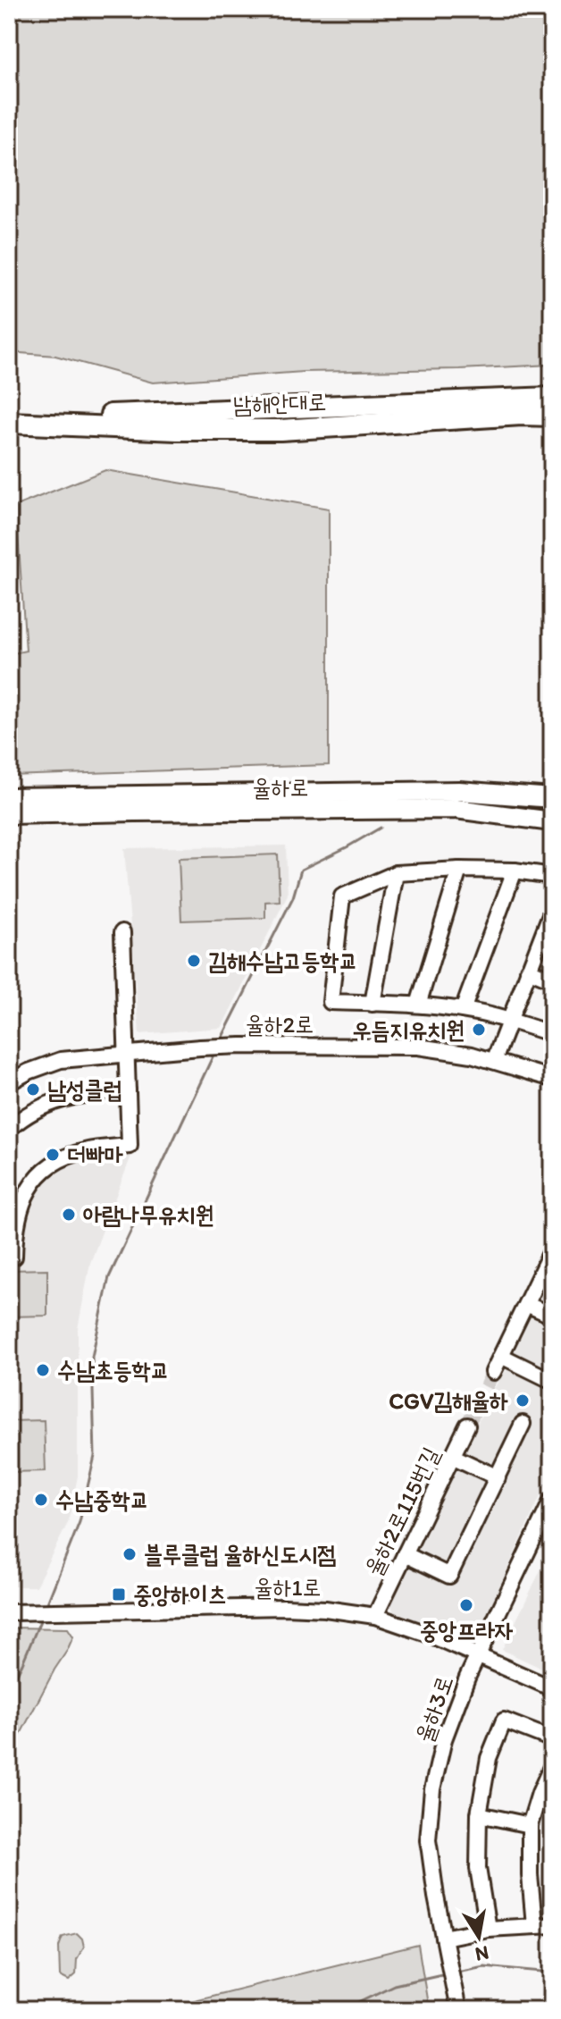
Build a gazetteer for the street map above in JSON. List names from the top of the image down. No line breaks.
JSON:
{"streets":{"highway":["남해안대로"],"main road":["율하로"],"street":["율하2로","율하2로115번길","율하1로","율하3로"]},"crossings":[["율하2로115번길","율하1로"],["율하1로","율하3로"]],"places":{"other":["김해수남고등학교","우듬지유치원","남성클럽","더빠마","아람나무유치원","수남초등학교","CGV김해율하","수남중학교","블루클럽 율하신도시점","중앙프라자"],"transit":["중앙하이츠"]},"north":"bottom"}
